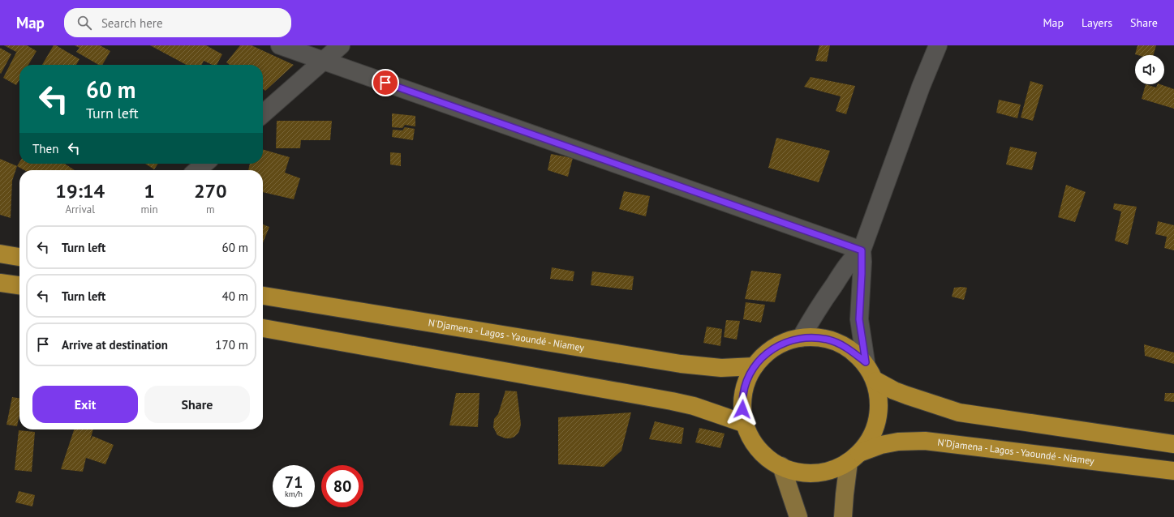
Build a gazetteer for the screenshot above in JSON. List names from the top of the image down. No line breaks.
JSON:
{"streets":{"highway":["N'Djamena - Lagos - Yaoundé - Niamey"]},"page":{"header":"Map","search":"Search here","nav":["Map","Layers","Share"],"turn":["60 m","Turn left"],"then":"Then","eta":["19:14","Arrival","1","min","270","m"],"list":[{"name":"Turn left","value":"60 m"},{"name":"Turn left","value":"40 m"},{"name":"Arrive at destination","value":"170 m"}],"buttons":["Exit","Share"],"speed":"71 km/h","limit":"80"}}
